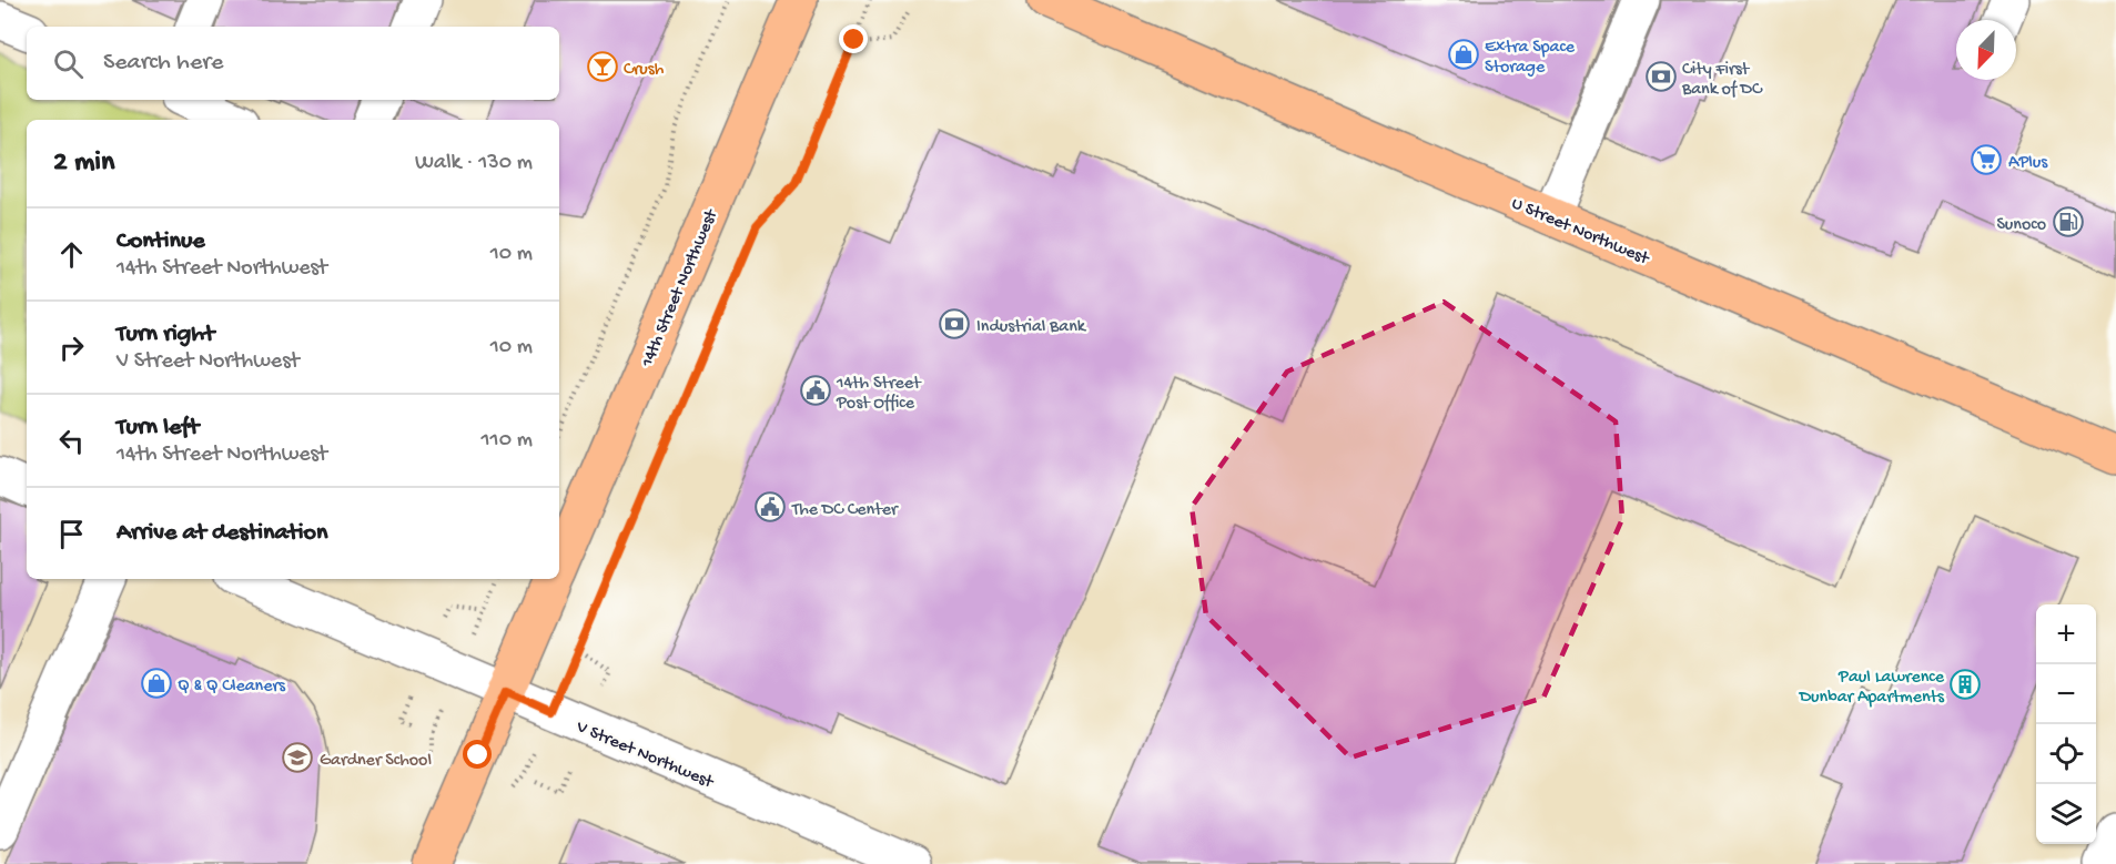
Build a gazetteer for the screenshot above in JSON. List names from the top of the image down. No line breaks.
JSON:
{"streets":{"main road":["U Street Northwest","14th Street Northwest"],"street":["V Street Northwest"]},"crossings":[["14th Street Northwest","V Street Northwest"]],"places":{"shop":["Extra Space Storage","Q & Q Cleaners"],"bar":["Crush"],"bank":["City First Bank of DC","Industrial Bank"],"supermarket":["APlus"],"fuel station":["Sunoco"],"public building":["14th Street Post Office","The DC Center"],"building":["Paul Lawrence Dunbar Apartments"],"school or university":["Gardner School"]},"north":"bottom left","page":{"search":"Search here","heading":["2 min","Walk · 130 m"],"list":[["Continue","14th Street Northwest","10 m"],["Turn right","V Street Northwest","10 m"],["Turn left","14th Street Northwest","110 m"],"Arrive at destination"],"map_buttons":["+","−"]}}
